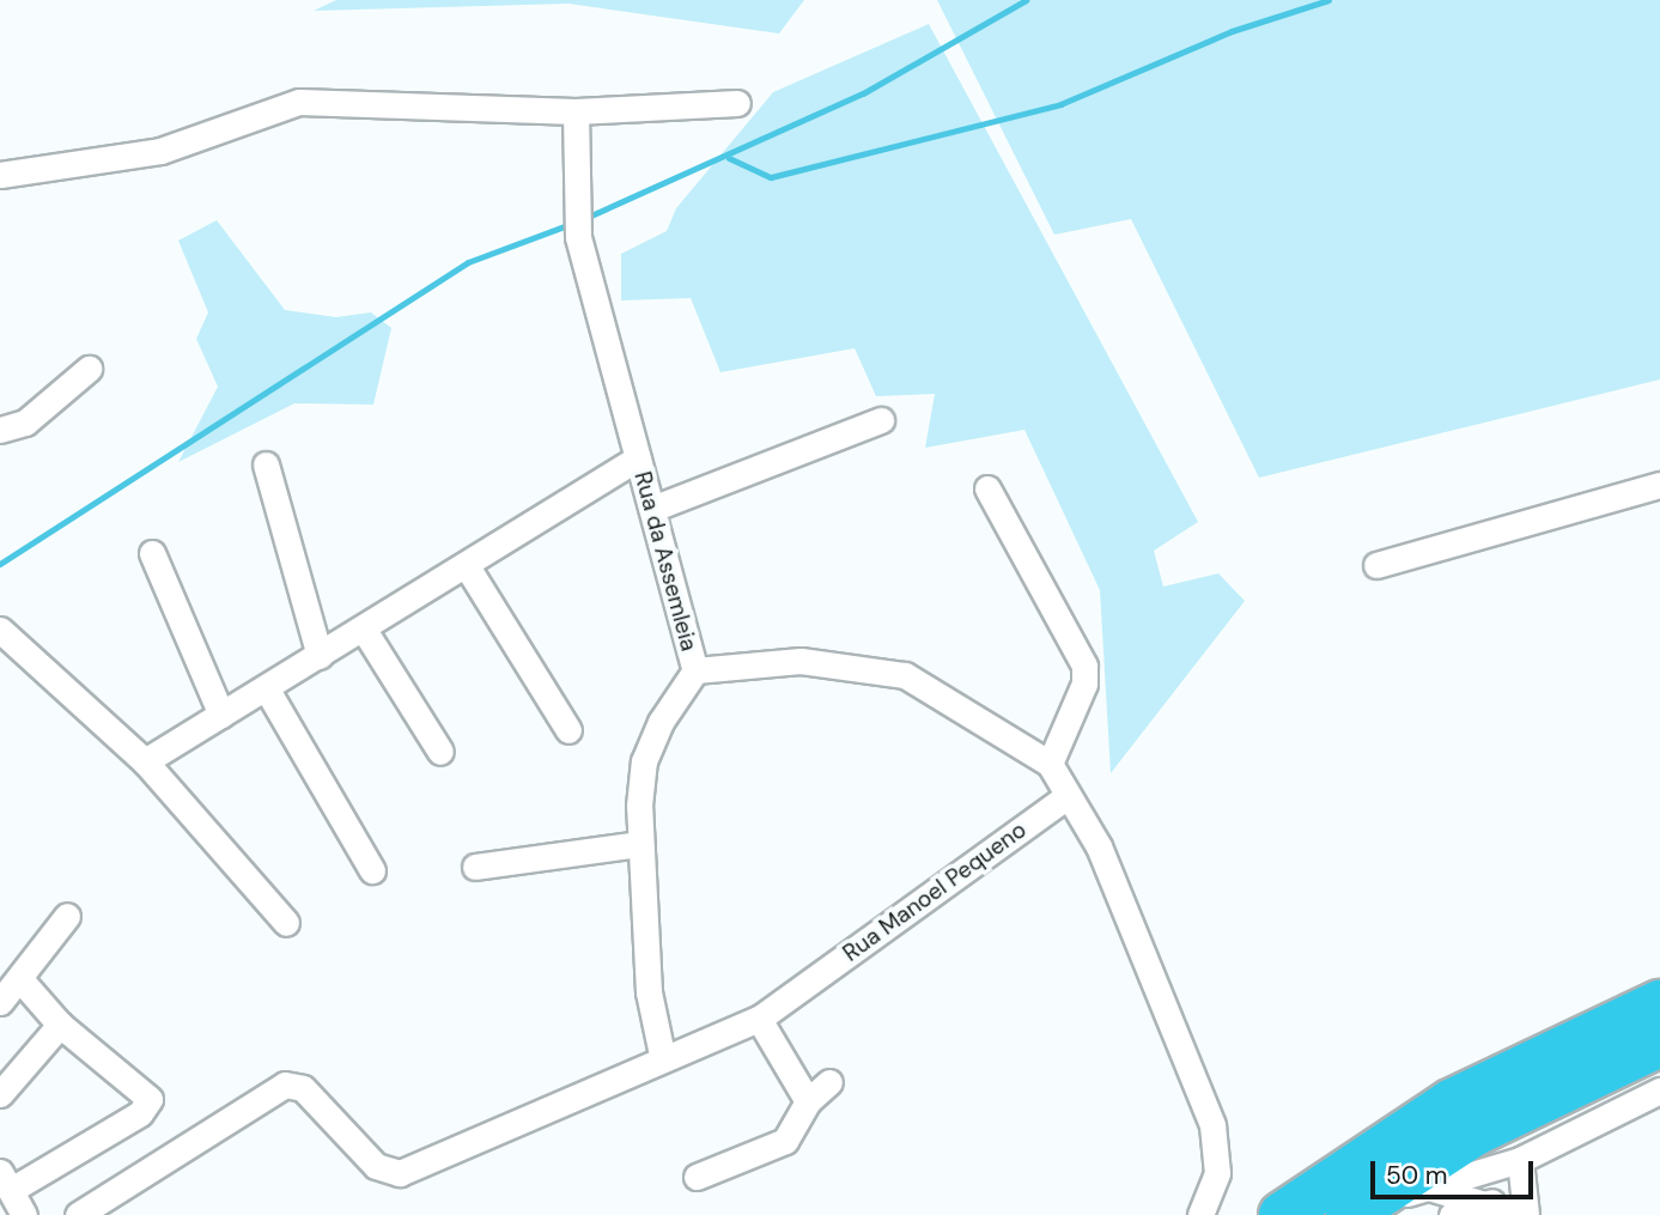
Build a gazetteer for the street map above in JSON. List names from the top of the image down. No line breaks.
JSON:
{"streets":{"street":["Rua da Assemleia","Rua Manoel Pequeno"]},"crossings":[["Rua da Assemleia","Rua Manoel Pequeno"]],"scale_bar":"50 m"}
